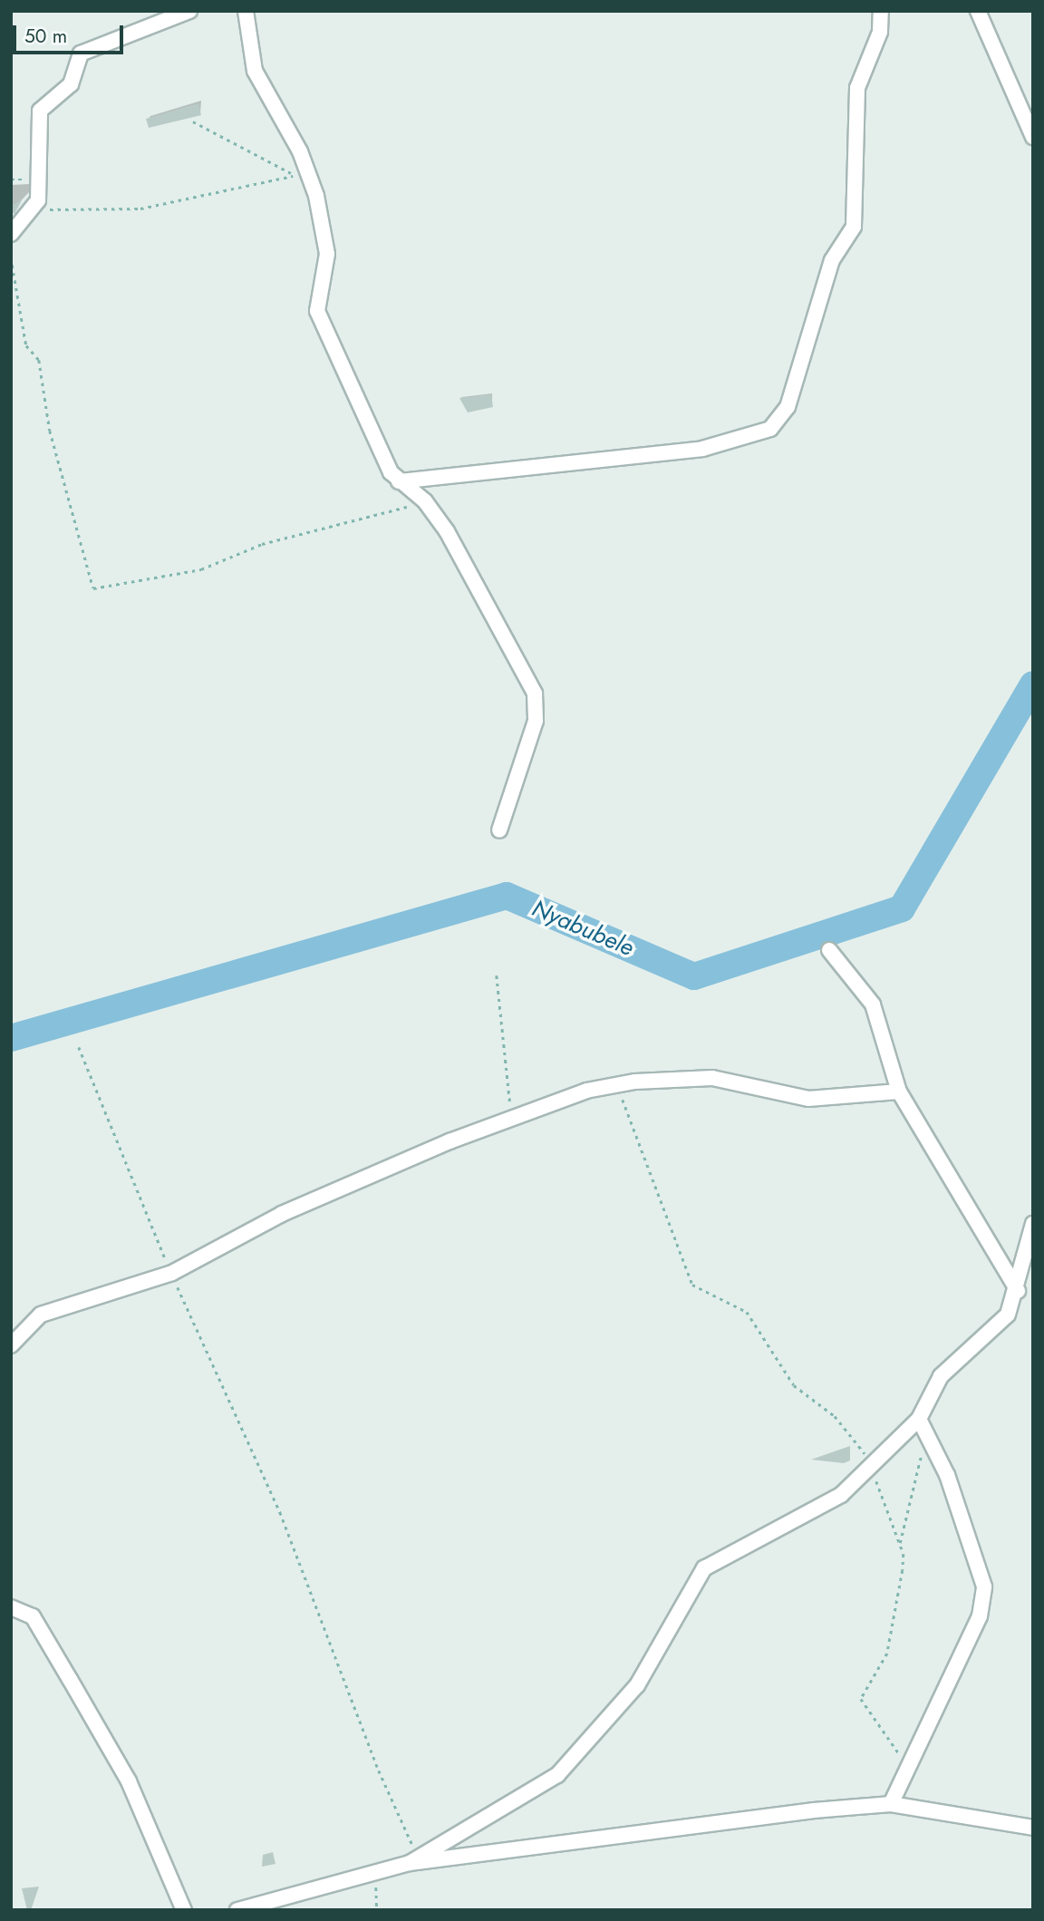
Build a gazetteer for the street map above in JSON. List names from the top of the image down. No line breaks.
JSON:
{"water":["Nyabubele"],"scale_bar":"50 m"}
